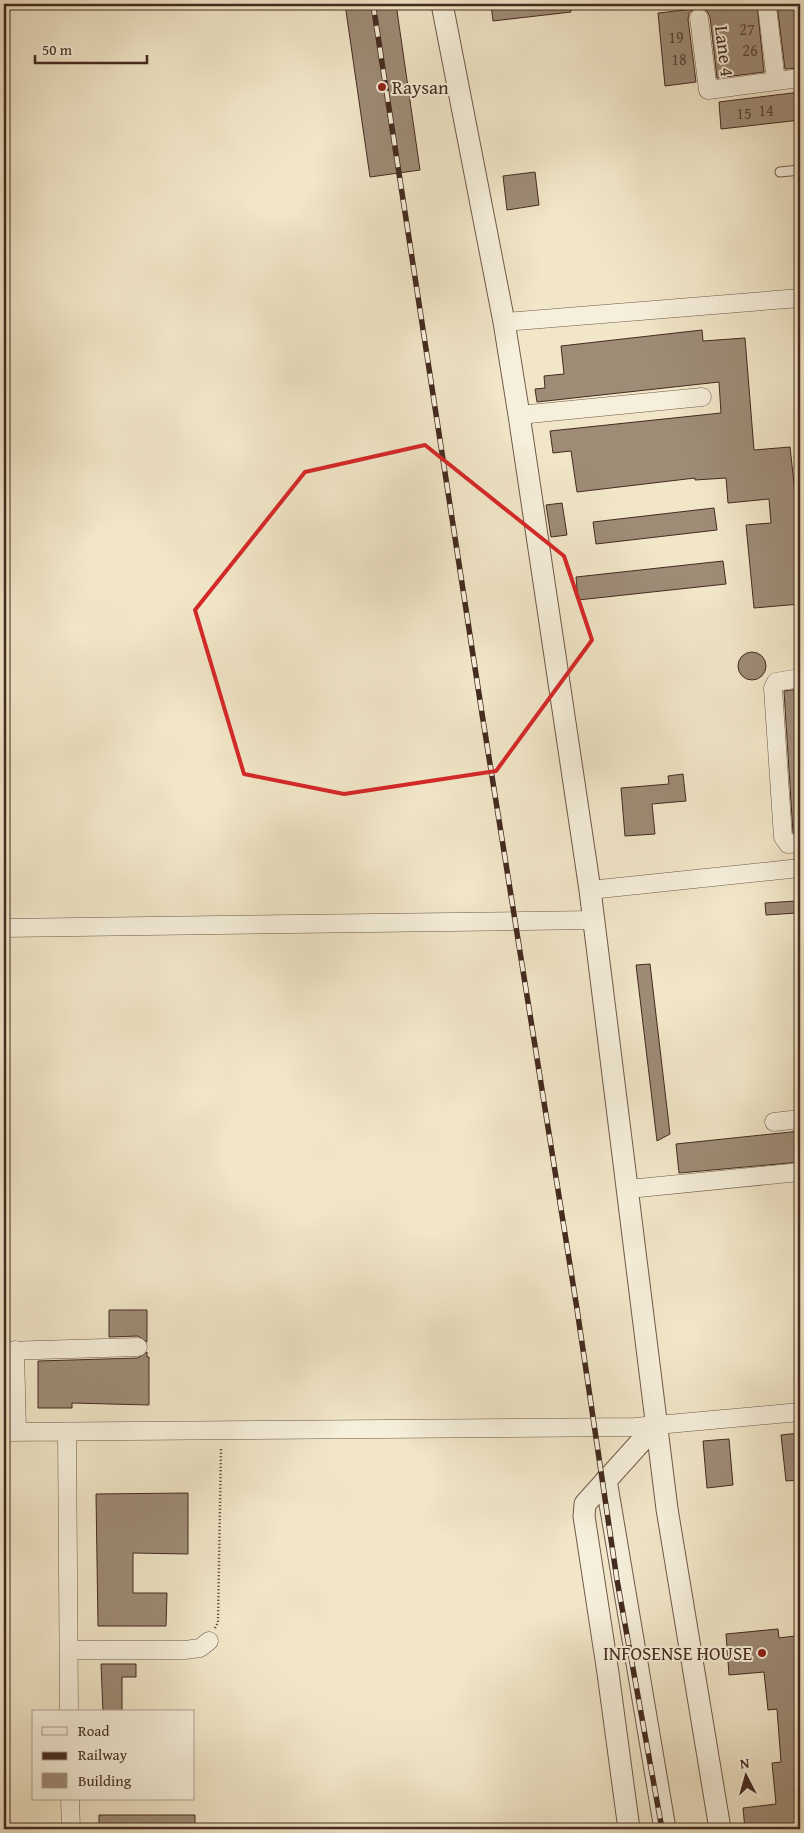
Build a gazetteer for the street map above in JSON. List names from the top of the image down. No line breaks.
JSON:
{"streets":{"street":["Lane 4"]},"places":["Raysan","INFOSENSE HOUSE"],"house_numbers":["27","19","26","18","14","15"],"legend":["Road","Railway","Building"],"scale_bar":"50 m","north":"top"}
